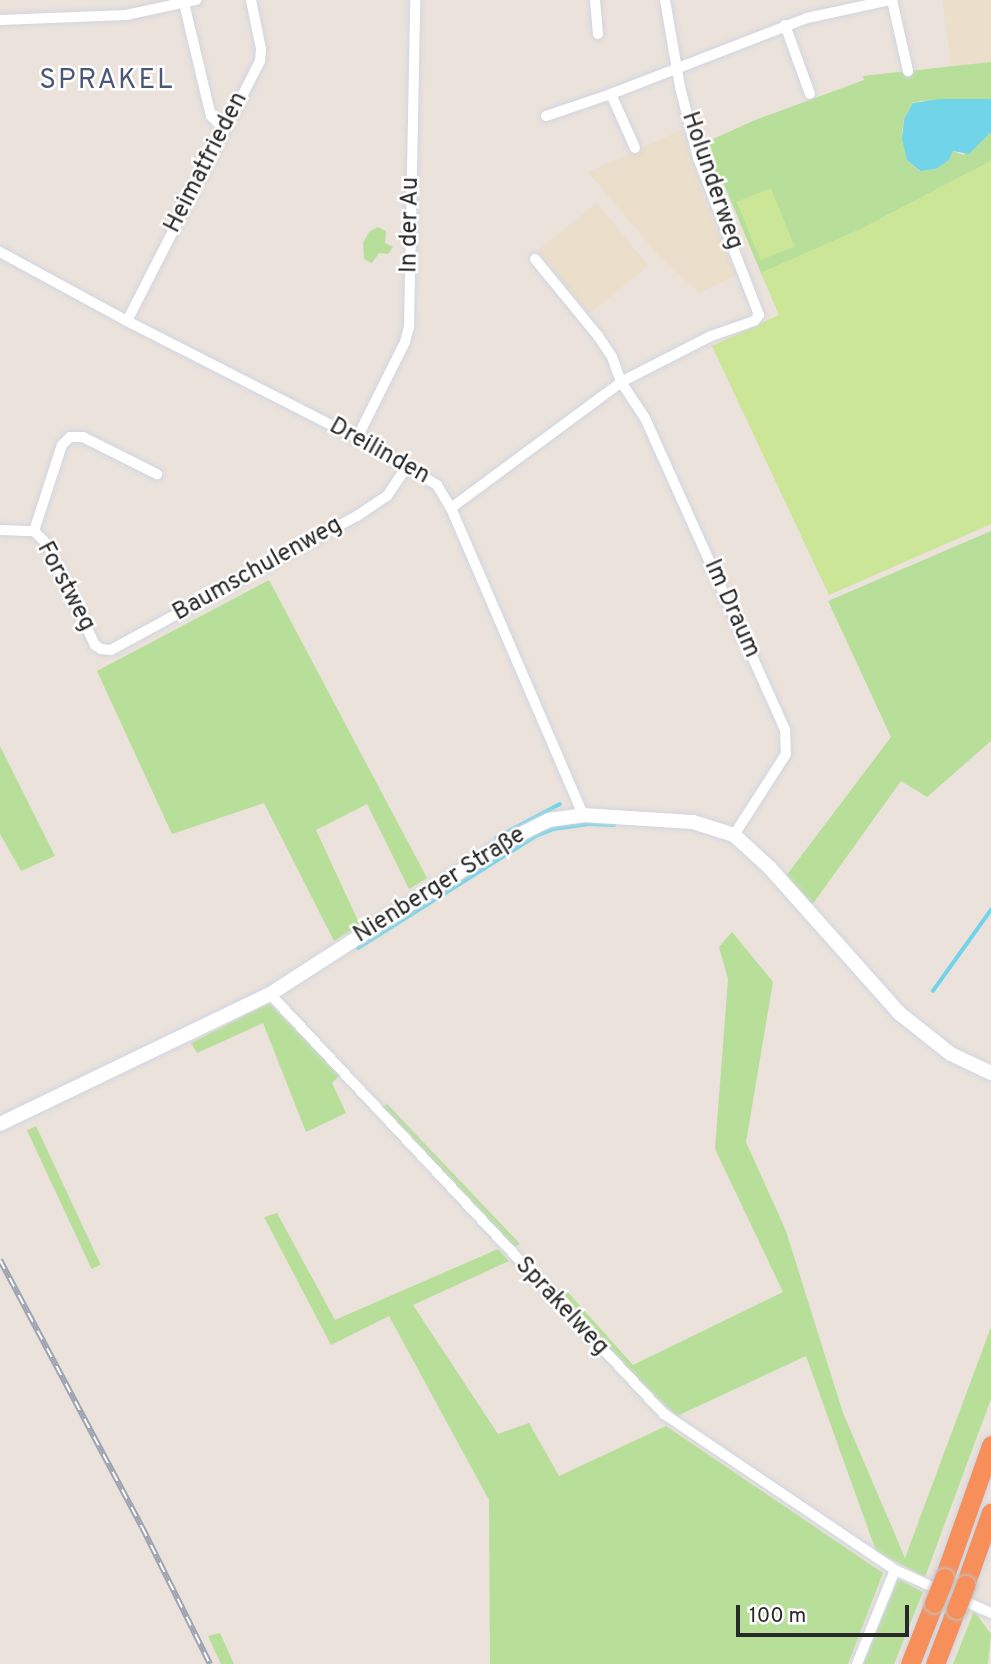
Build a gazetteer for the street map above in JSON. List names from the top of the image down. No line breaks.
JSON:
{"streets":{"street":["Heimatfrieden","Holunderweg","In der Au","Dreilinden","Baumschulenweg","Forstweg","Im Draum","Nienberger Straße","Sprakelweg"]},"crossings":[["Heimatfrieden","Dreilinden"],["Holunderweg","Im Draum"],["In der Au","Dreilinden"],["Dreilinden","Baumschulenweg"],["Dreilinden","Nienberger Straße"],["Baumschulenweg","Forstweg"],["Im Draum","Nienberger Straße"],["Nienberger Straße","Sprakelweg"]],"districts":["SPRAKEL"],"scale_bar":"100 m"}
